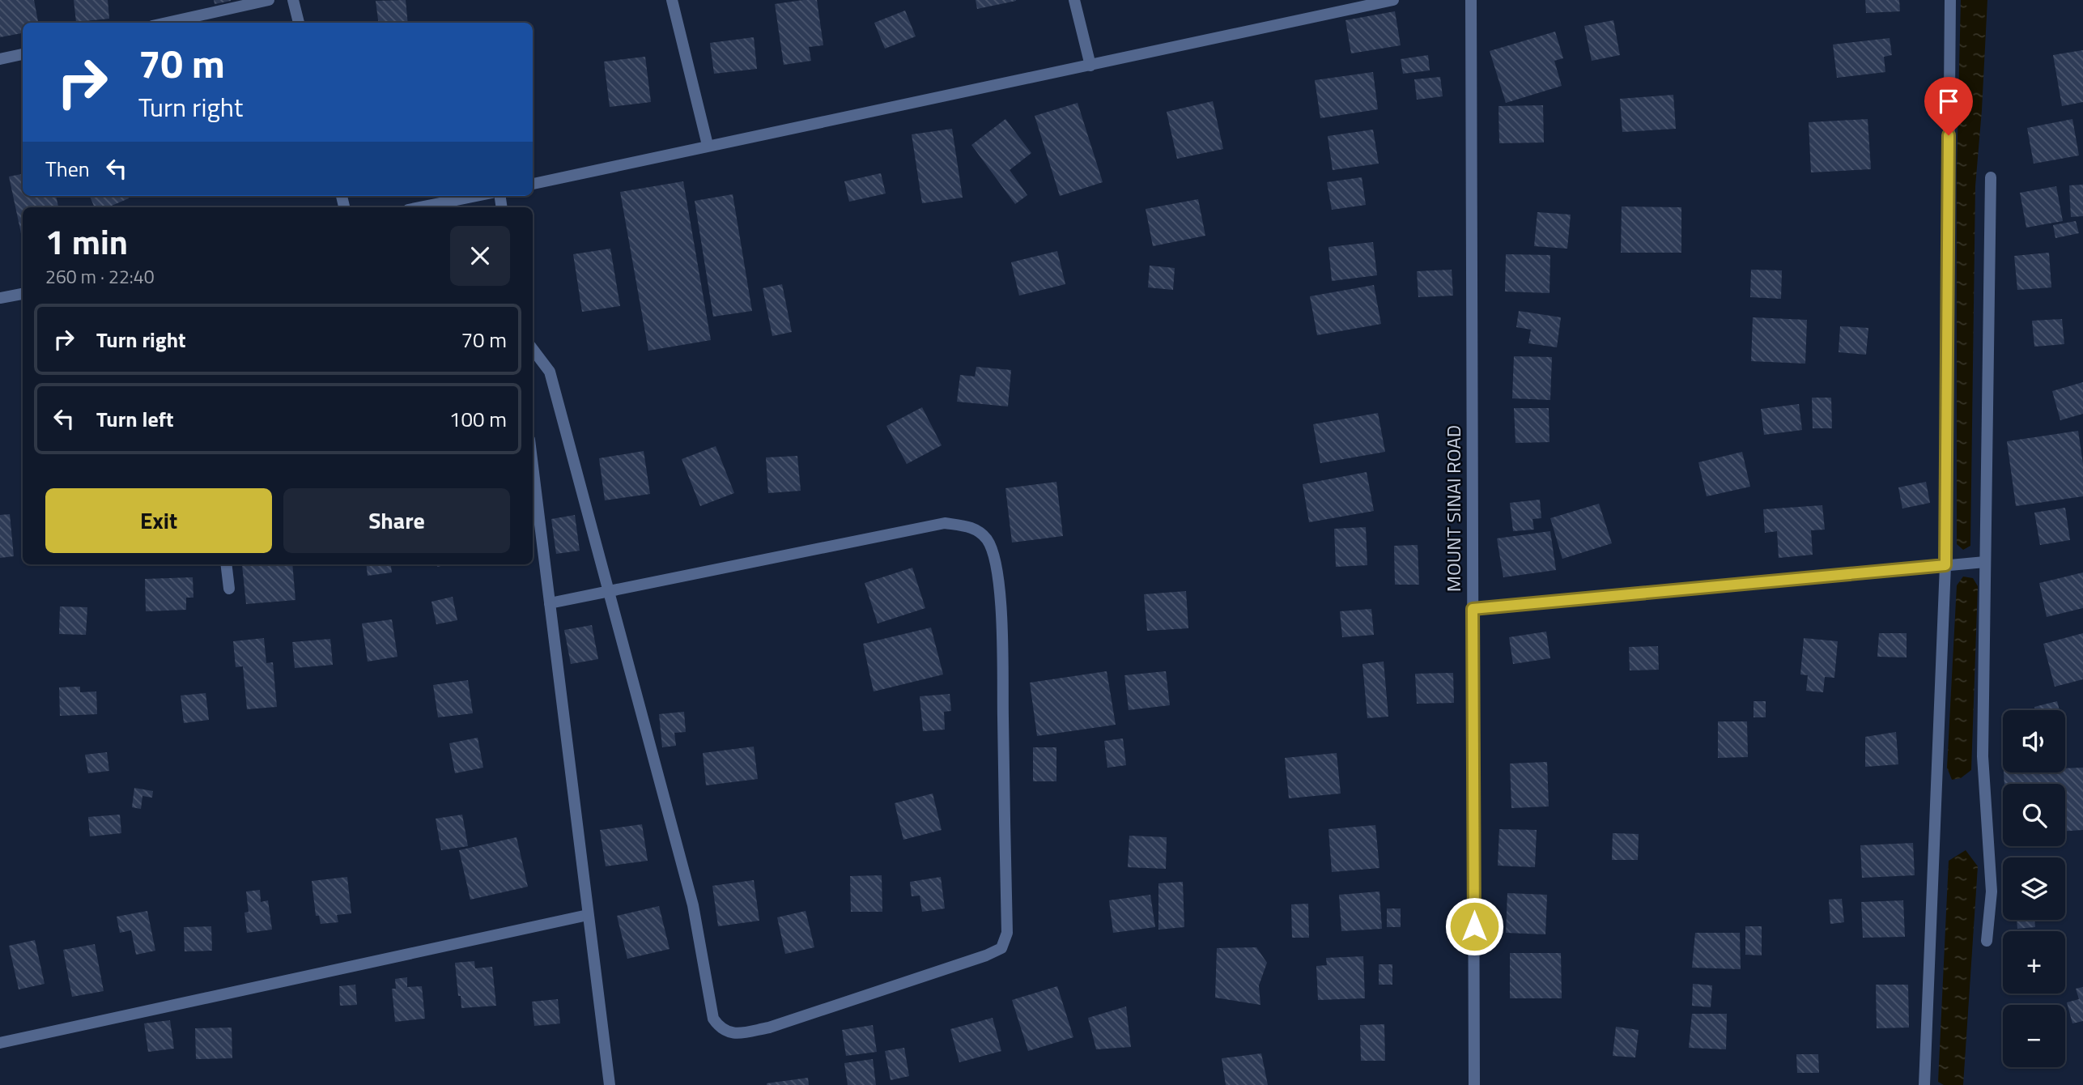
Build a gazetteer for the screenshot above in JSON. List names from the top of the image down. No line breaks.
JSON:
{"streets":{"street":["MOUNT SINAI ROAD"]},"page":{"turn":["70 m","Turn right"],"then":"Then","heading":["1 min","260 m · 22:40"],"list":[{"name":"Turn right","value":"70 m"},{"name":"Turn left","value":"100 m"}],"buttons":["Exit","Share"],"map_buttons":["+","−"]}}
